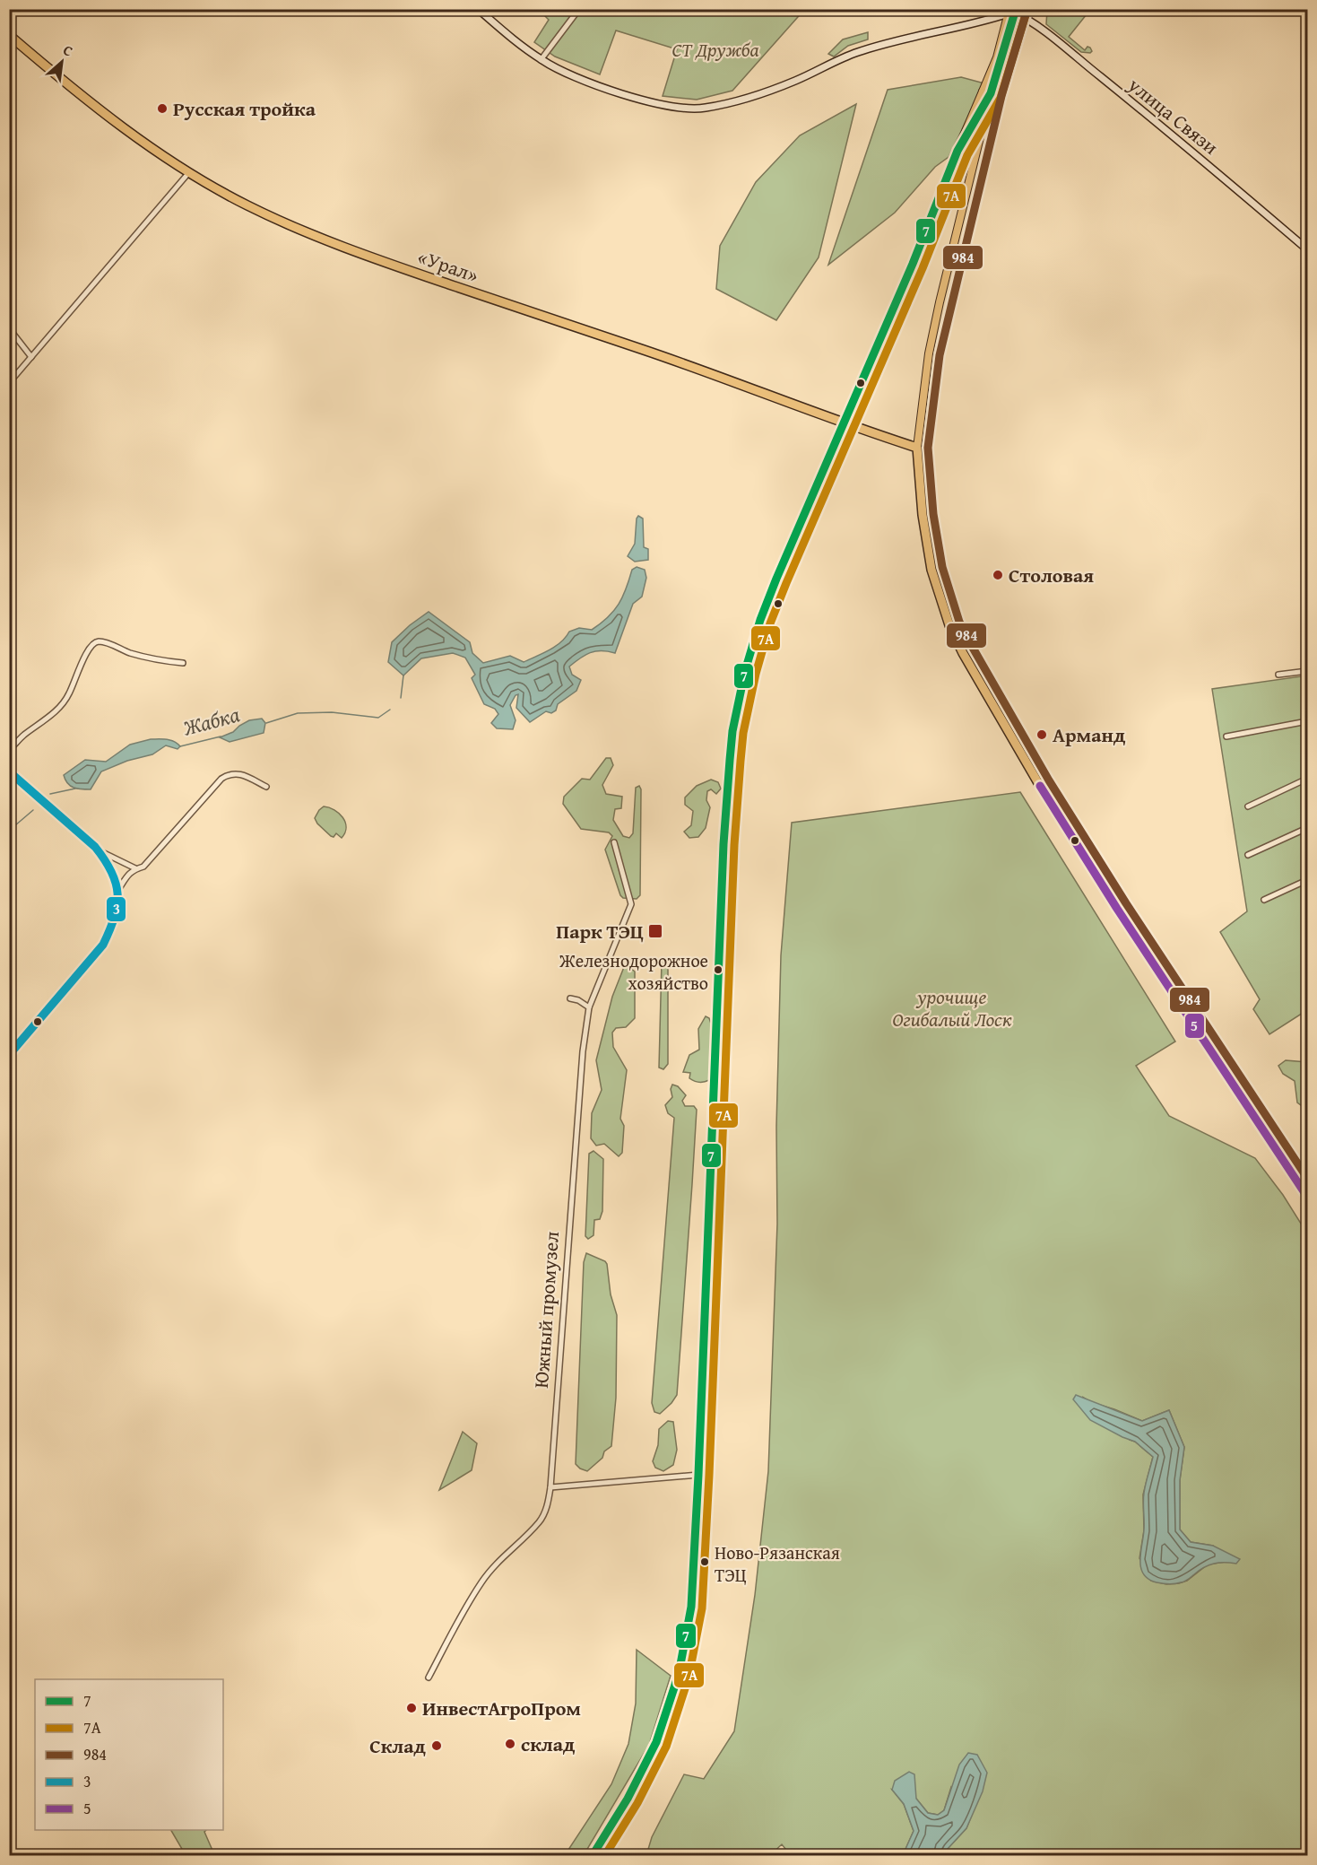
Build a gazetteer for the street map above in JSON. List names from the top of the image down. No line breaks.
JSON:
{"streets":{"highway":["«Урал»"],"street":["улица Связи","Южный промузел"]},"water":["Жабка"],"parks":["СТ Дружба","урочище Огибалый Лоск"],"places":{"other":["Русская тройка","Столовая","Арманд","Железнодорожное хозяйство","Ново-Рязанская ТЭЦ","ИнвестАгроПром","склад","Склад"],"transit":["Парк ТЭЦ"]},"lines":["transit line 7","transit line 7А","transit line 984","transit line 3","transit line 5"],"legend":["7","7А","984","3","5"],"north":"top right"}
